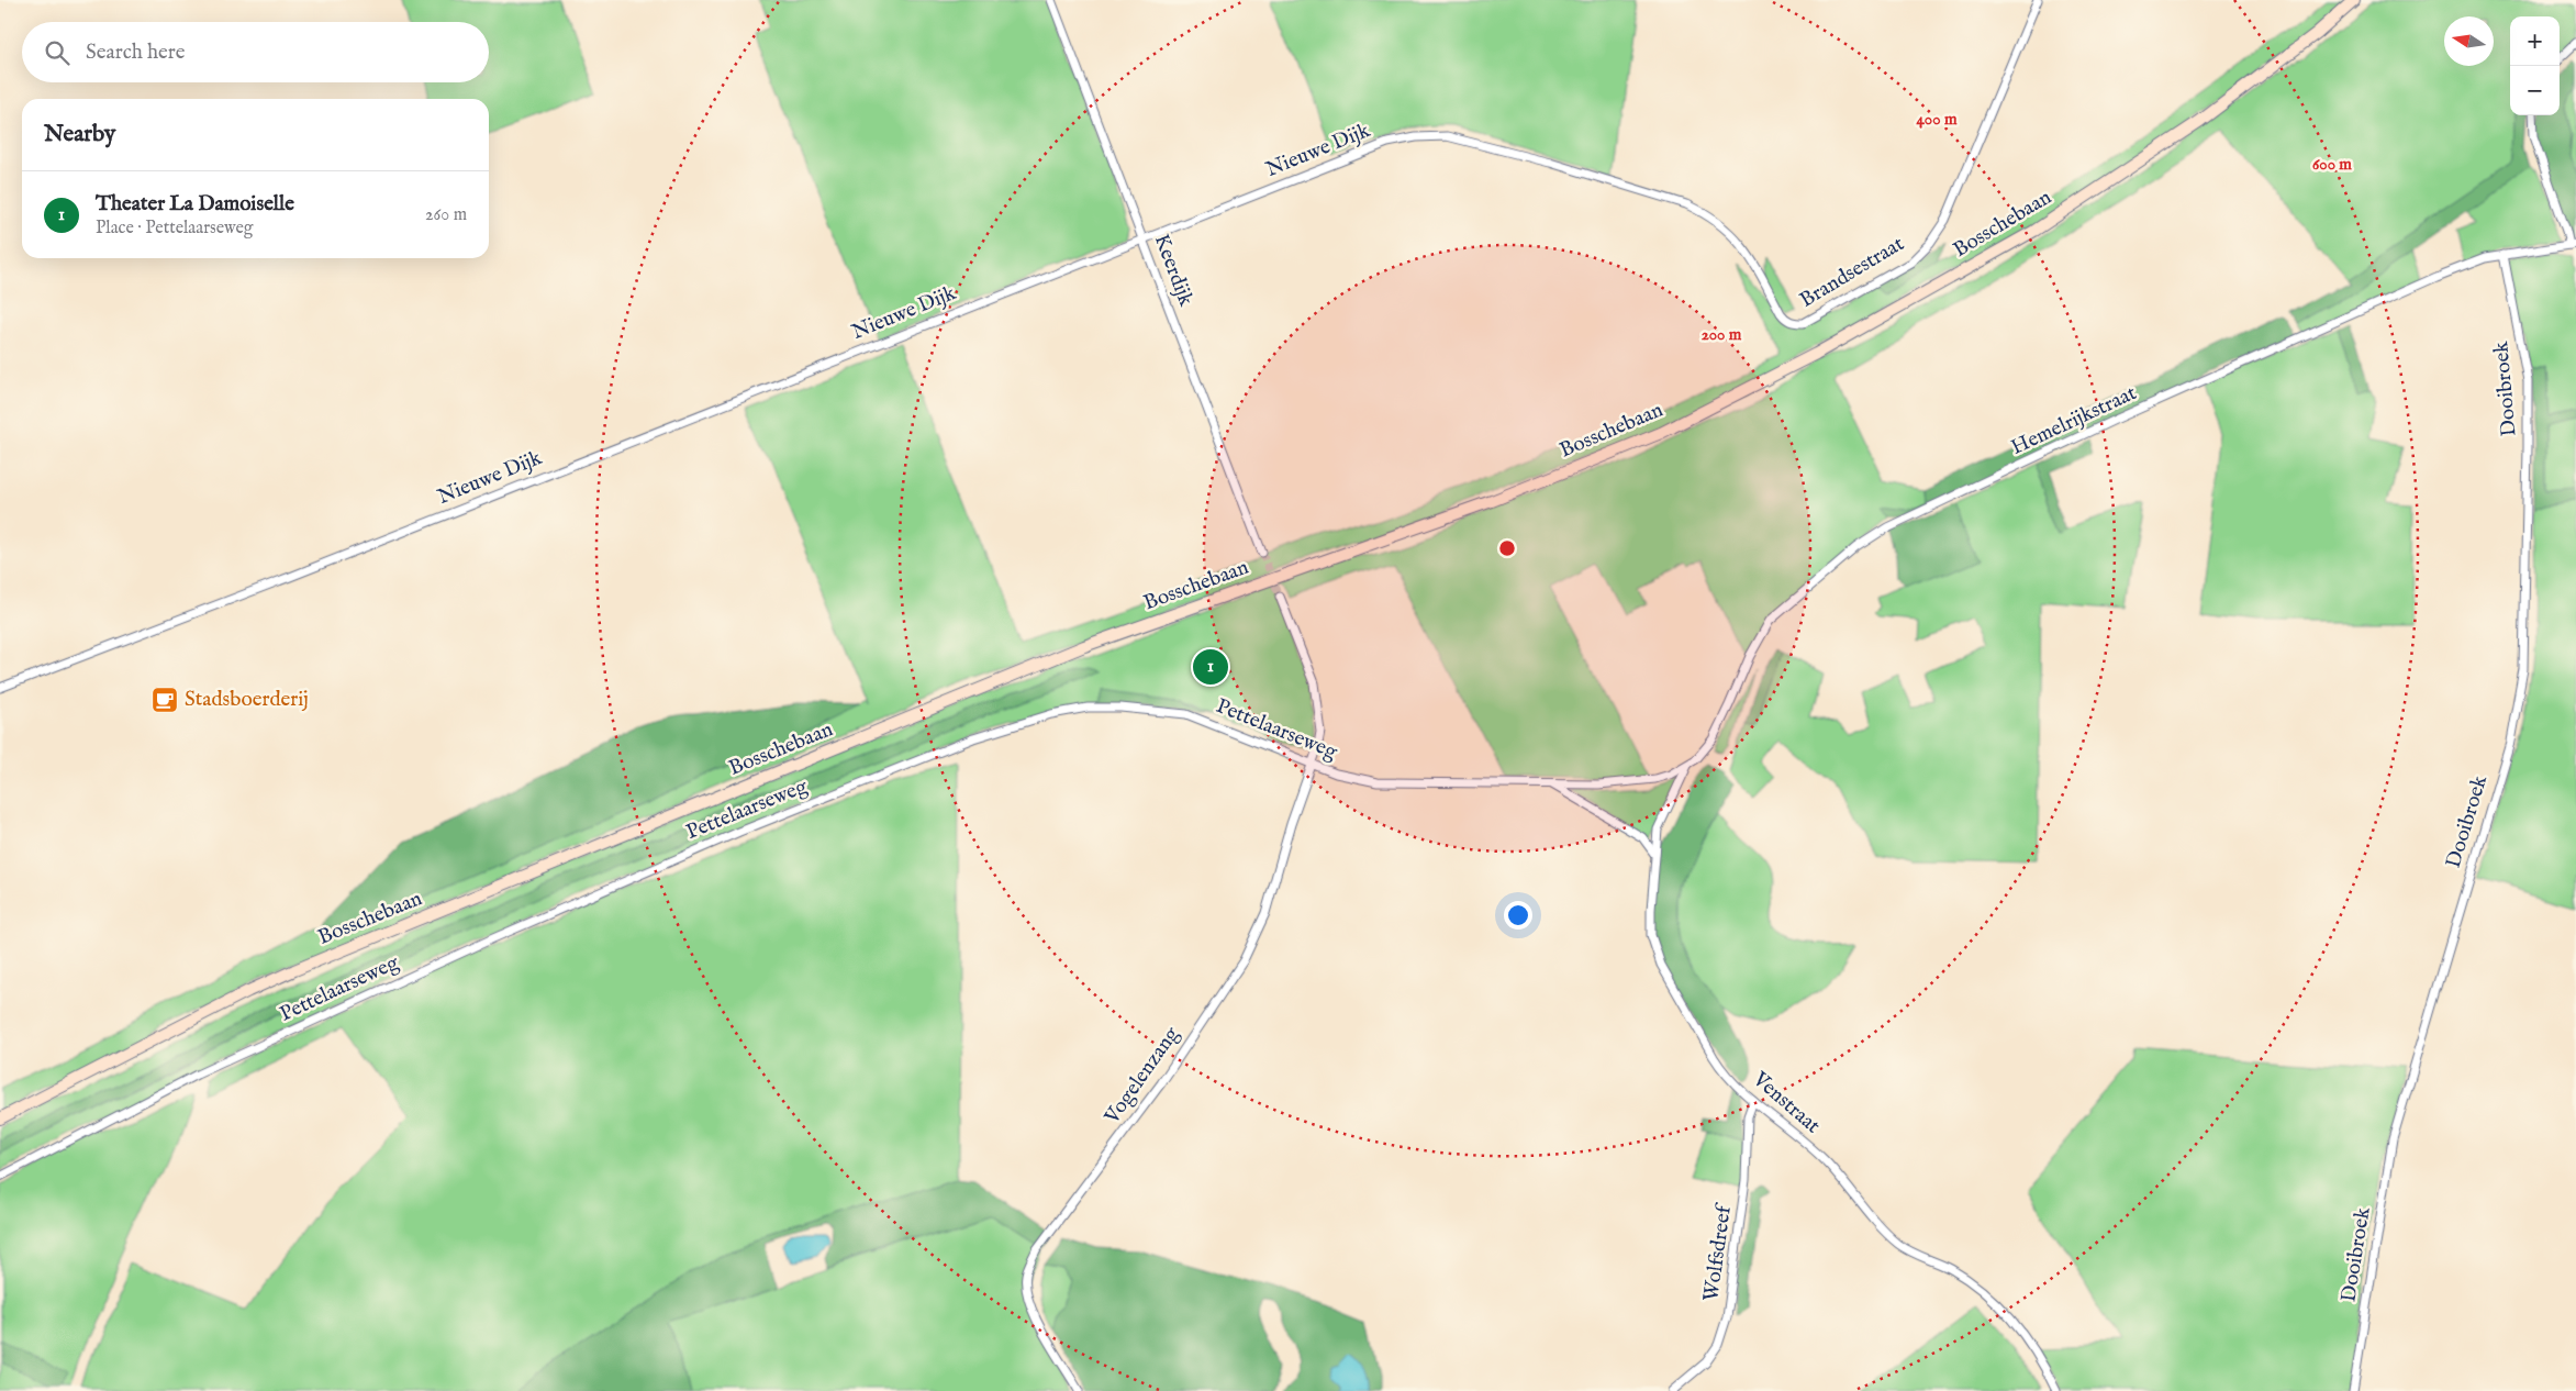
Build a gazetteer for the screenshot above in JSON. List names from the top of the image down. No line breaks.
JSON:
{"streets":{"main road":["Bosschebaan"],"street":["Nieuwe Dijk","Keerdijk","Brandsestraat","Dooibroek","Hemelrijkstraat","Pettelaarseweg","Vogelenzang","Venstraat","Wolfsdreef"]},"crossings":[["Nieuwe Dijk","Keerdijk"],["Nieuwe Dijk","Brandsestraat"],["Dooibroek","Hemelrijkstraat"],["Hemelrijkstraat","Pettelaarseweg"],["Hemelrijkstraat","Venstraat"],["Pettelaarseweg","Vogelenzang"],["Pettelaarseweg","Venstraat"],["Venstraat","Wolfsdreef"]],"places":{"cafe":["Stadsboerderij"]},"north":"left","page":{"map_buttons":["+","−"],"search":"Search here","heading":"Nearby","list":[{"mark":"1","name":"Theater La Damoiselle","note":"Place · Pettelaarseweg","value":"260 m"}],"pins":"1"},"rings":["400 m","600 m","200 m"]}
